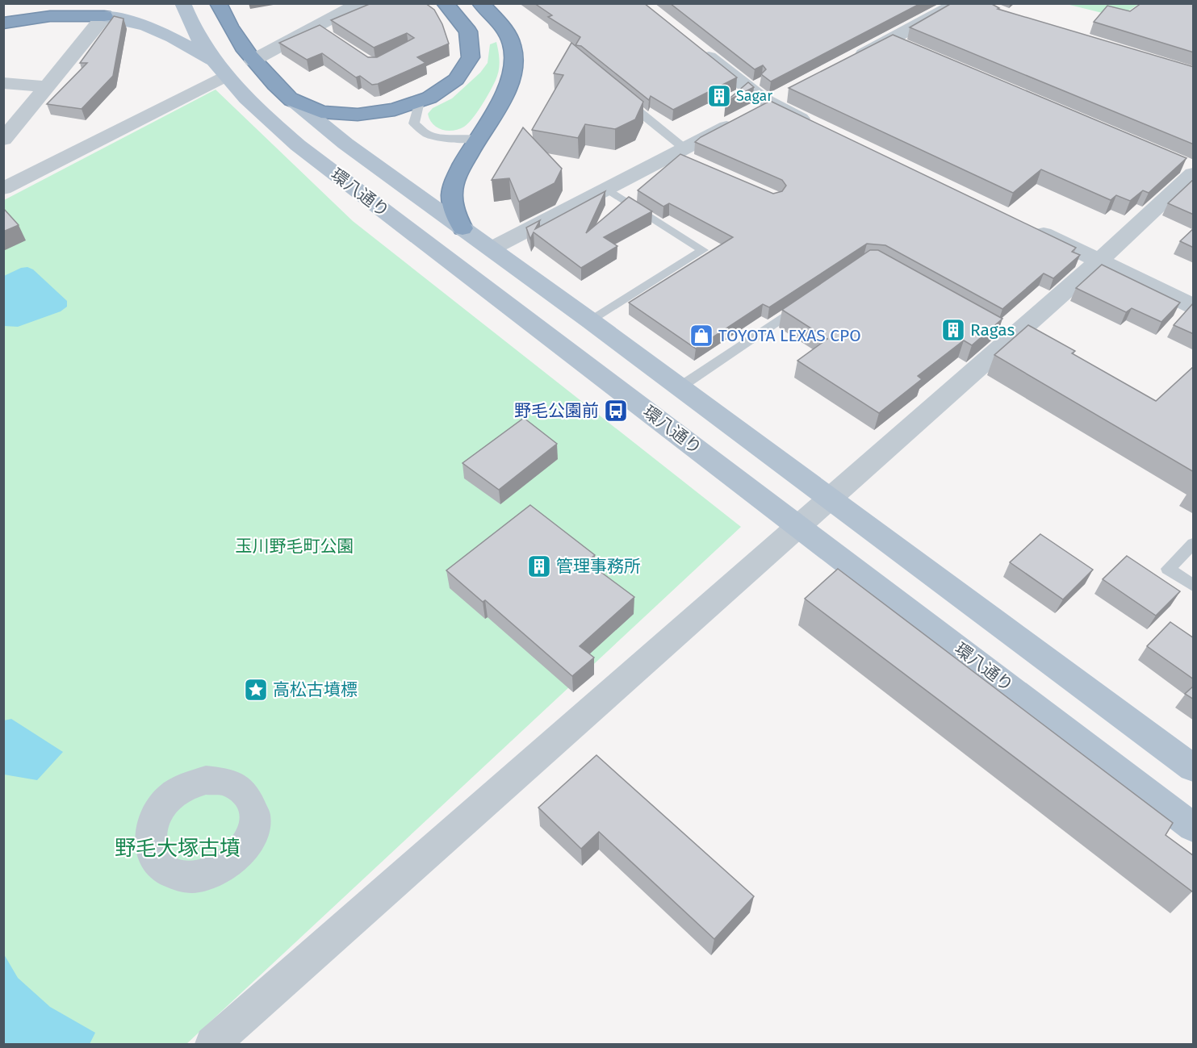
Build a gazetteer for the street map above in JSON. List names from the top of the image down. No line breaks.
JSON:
{"streets":{"highway":["環八通り"]},"parks":["玉川野毛町公園","野毛大塚古墳"],"places":{"building":["Sagar","Ragas","管理事務所"],"shop":["TOYOTA LEXAS CPO"],"bus stop":["野毛公園前"],"place":["高松古墳標"]}}
